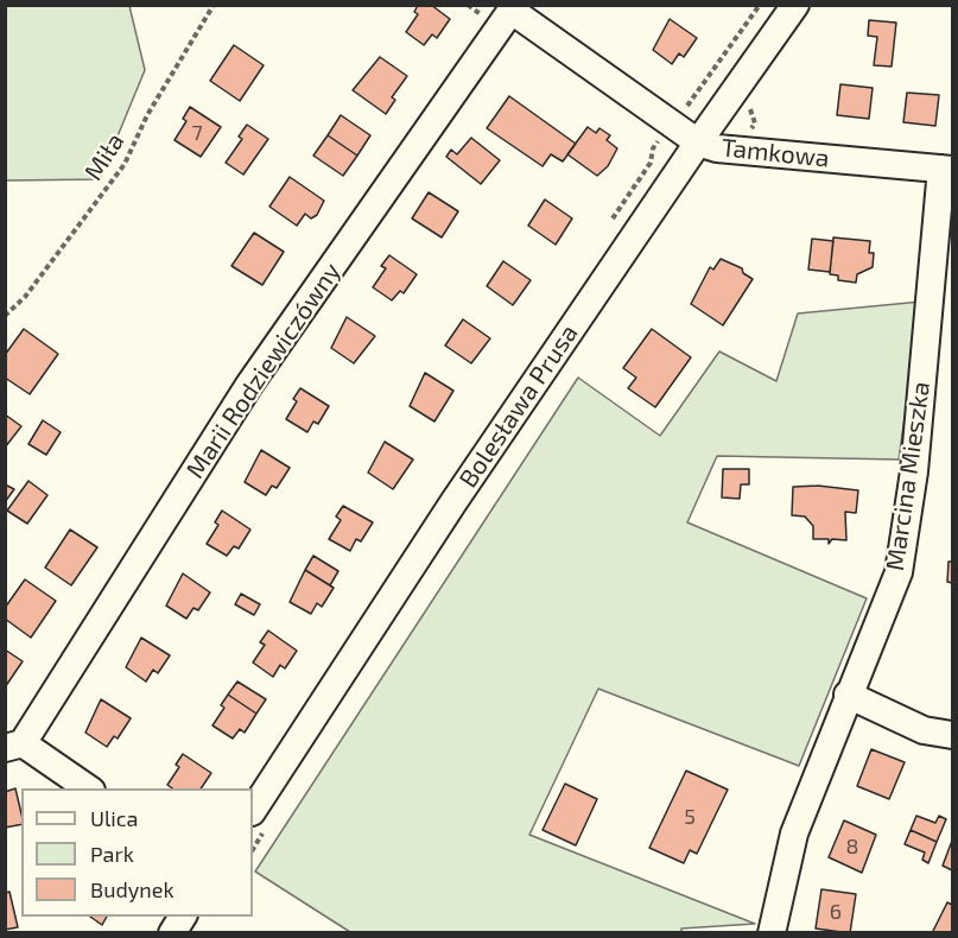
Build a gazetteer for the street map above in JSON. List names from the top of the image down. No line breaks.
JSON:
{"streets":{"street":["Tamkowa","Marii Rodziewiczówny","Bolesława Prusa","Marcina Mieszka"],"path":["Miła"]},"crossings":[["Tamkowa","Marii Rodziewiczówny"],["Tamkowa","Bolesława Prusa"],["Tamkowa","Marcina Mieszka"]],"house_numbers":["7","5","8","6"],"legend":["Ulica","Park","Budynek"]}
